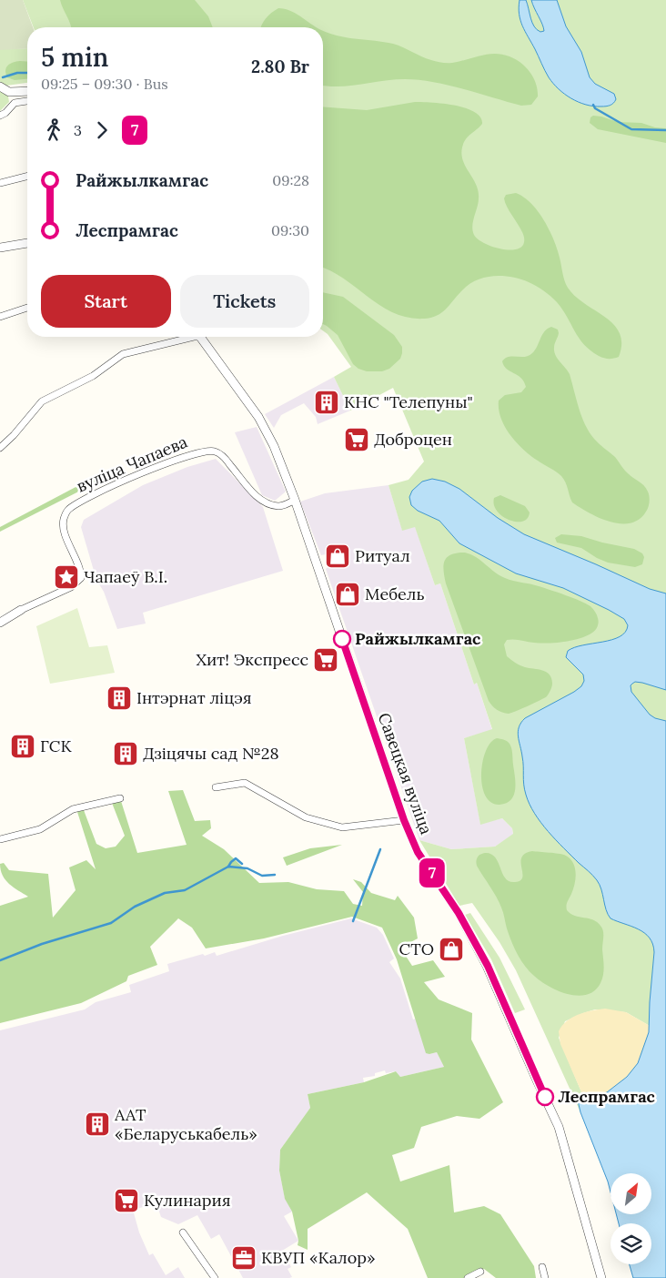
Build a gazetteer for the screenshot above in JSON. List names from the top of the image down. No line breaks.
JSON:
{"streets":{"street":["вуліца Чапаева","Савецкая вуліца"]},"crossings":[["вуліца Чапаева","Савецкая вуліца"]],"places":{"building":["КНС \"Телепуны\"","Інтэрнат ліцэя","ГСК","Дзіцячы сад №28","ААТ «Беларуськабель»"],"supermarket":["Доброцен","Хит! Экспресс","Кулинария"],"shop":["Ритуал","Мебель","СТО"],"place":["Чапаеў В.І."],"other":["Райжылкамгас","Леспрамгас"],"office":["КВУП «Калор»"]},"lines":["bus line 7"],"north":"top right","page":{"on_map":"7","heading":["5 min","09:25 – 09:30 · Bus","2.80 Br"],"legs":["3","7"],"list":[{"name":"Райжылкамгас","value":"09:28"},{"name":"Леспрамгас","value":"09:30"}],"buttons":["Start","Tickets"]}}
